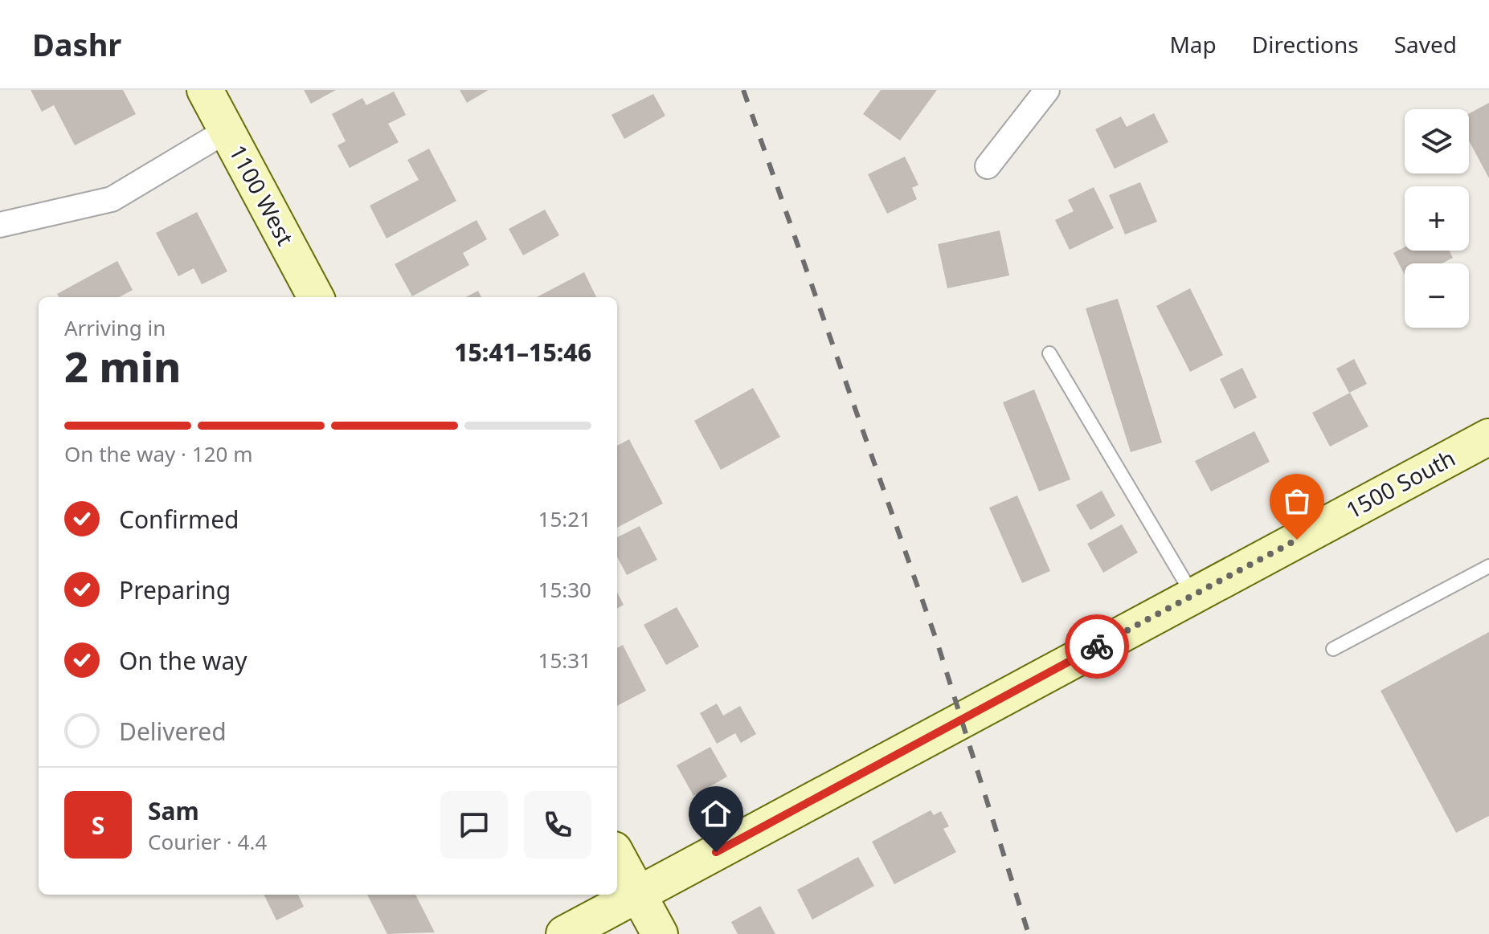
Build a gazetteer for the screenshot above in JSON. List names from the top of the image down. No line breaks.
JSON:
{"streets":{"street":["1100 West","1500 South"]},"page":{"header":"Dashr","nav":["Map","Directions","Saved"],"map_buttons":["+","−"],"heading":["2 min","Arriving in","15:41–15:46"],"panel":["Sam","Courier · 4.4"],"bar":"On the way · 120 m","list":[["Confirmed","15:21"],["Preparing","15:30"],["On the way","15:31"],"Delivered"],"round":"S"}}
